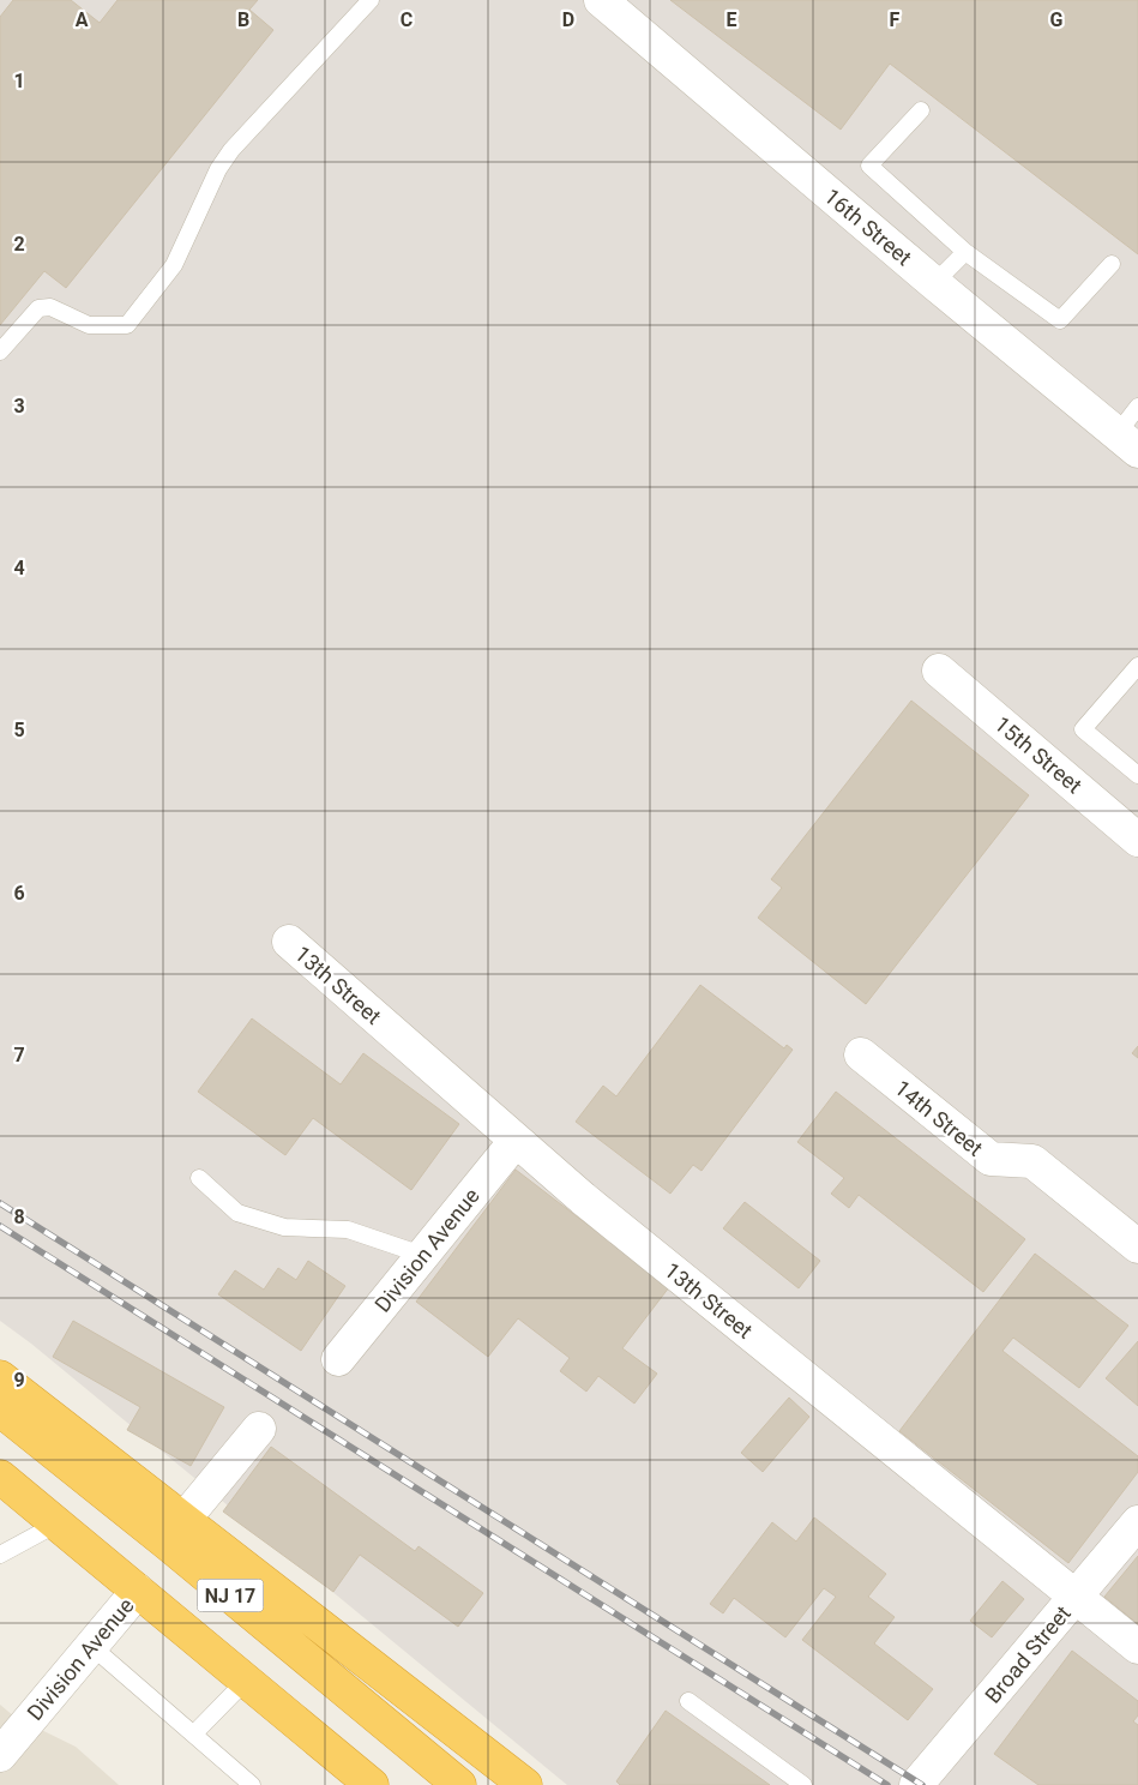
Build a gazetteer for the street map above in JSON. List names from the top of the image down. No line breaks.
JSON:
{"streets":{"highway":["NJ 17"],"street":["16th Street","15th Street","13th Street","14th Street","Division Avenue","Broad Street"]},"crossings":[["13th Street","Division Avenue"],["13th Street","Broad Street"],["Division Avenue","NJ 17"]],"grid":{"columns":["A","B","C","D","E","F","G"],"rows":["1","2","3","4","5","6","7","8","9"]}}
